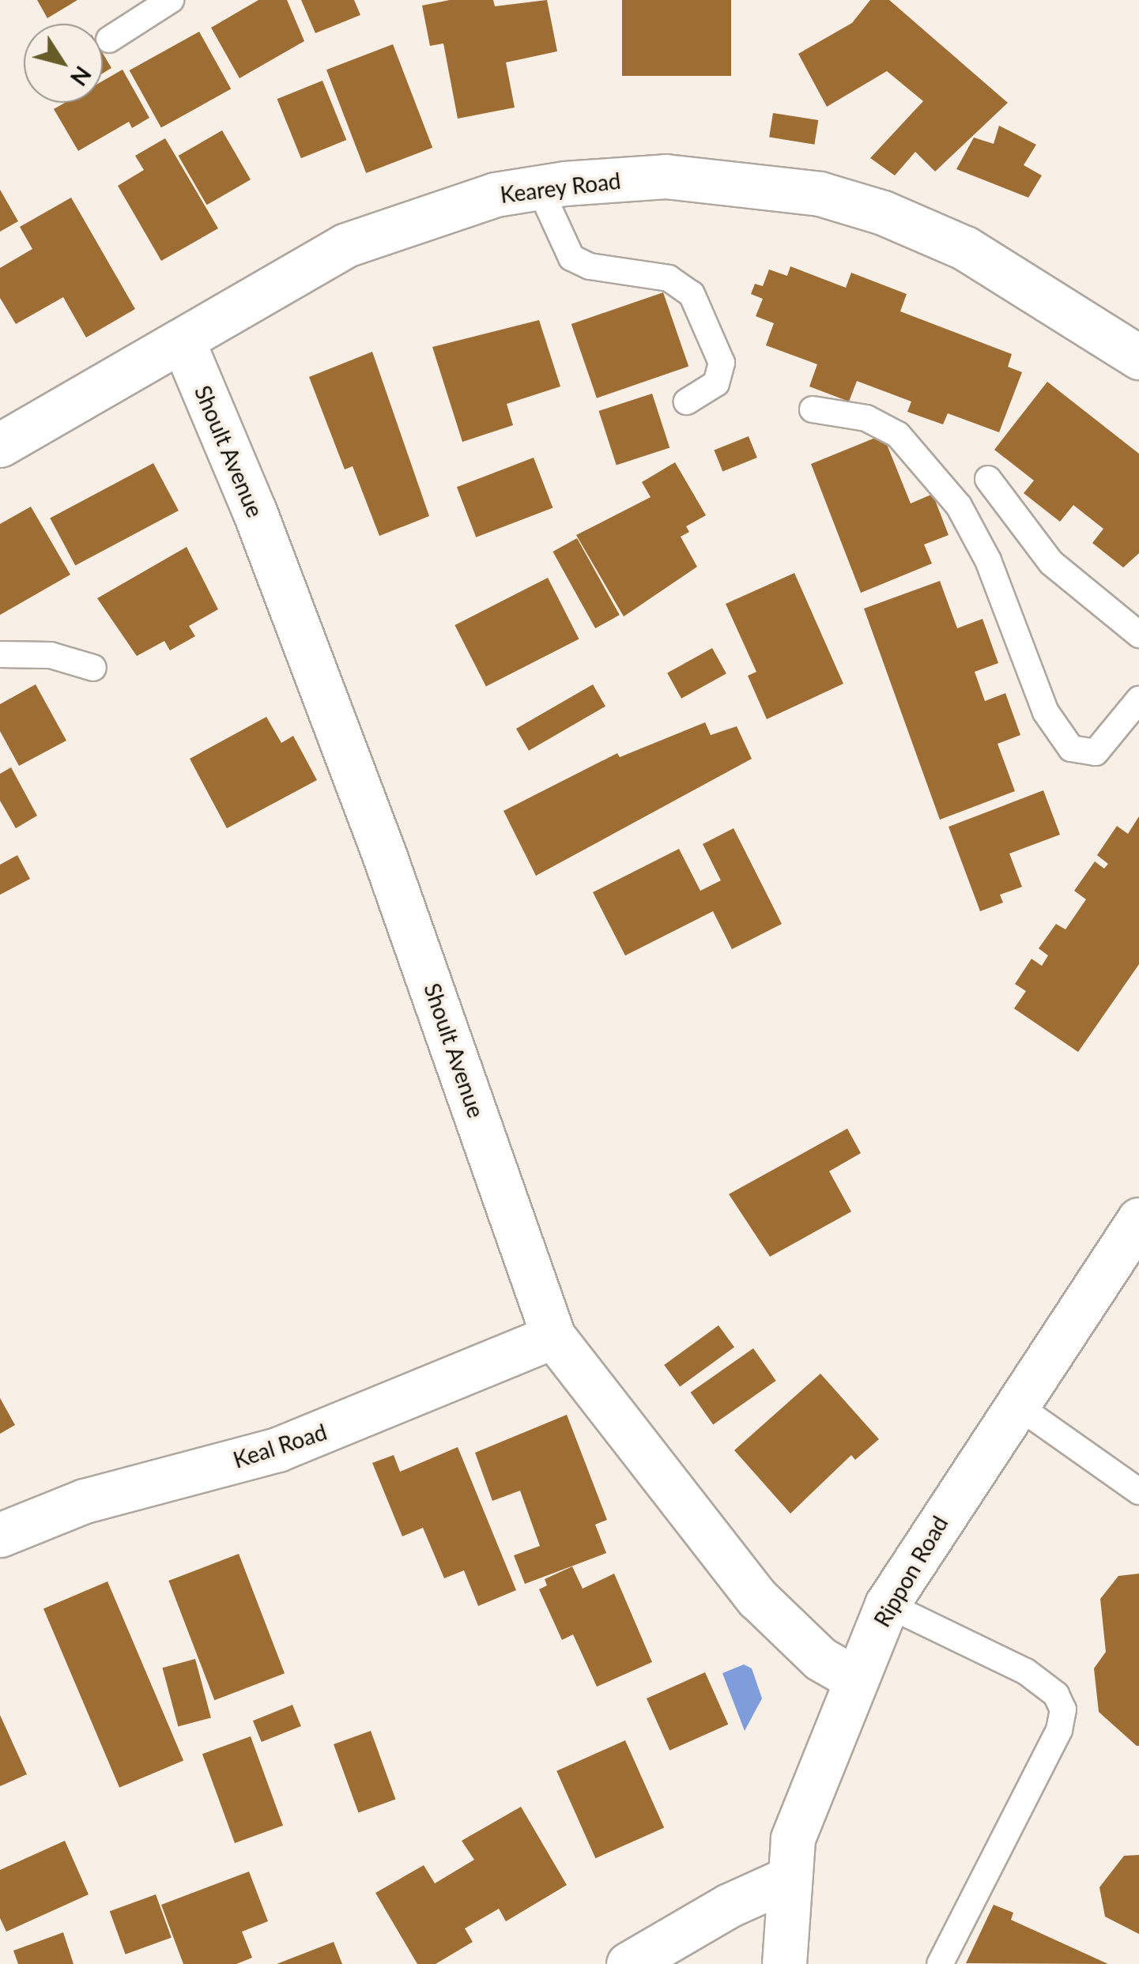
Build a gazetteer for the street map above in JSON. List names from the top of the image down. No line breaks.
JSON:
{"streets":{"street":["Kearey Road","Shoult Avenue","Keal Road","Rippon Road"]},"crossings":[["Kearey Road","Shoult Avenue"],["Shoult Avenue","Keal Road"],["Shoult Avenue","Rippon Road"]],"north":"bottom right"}
